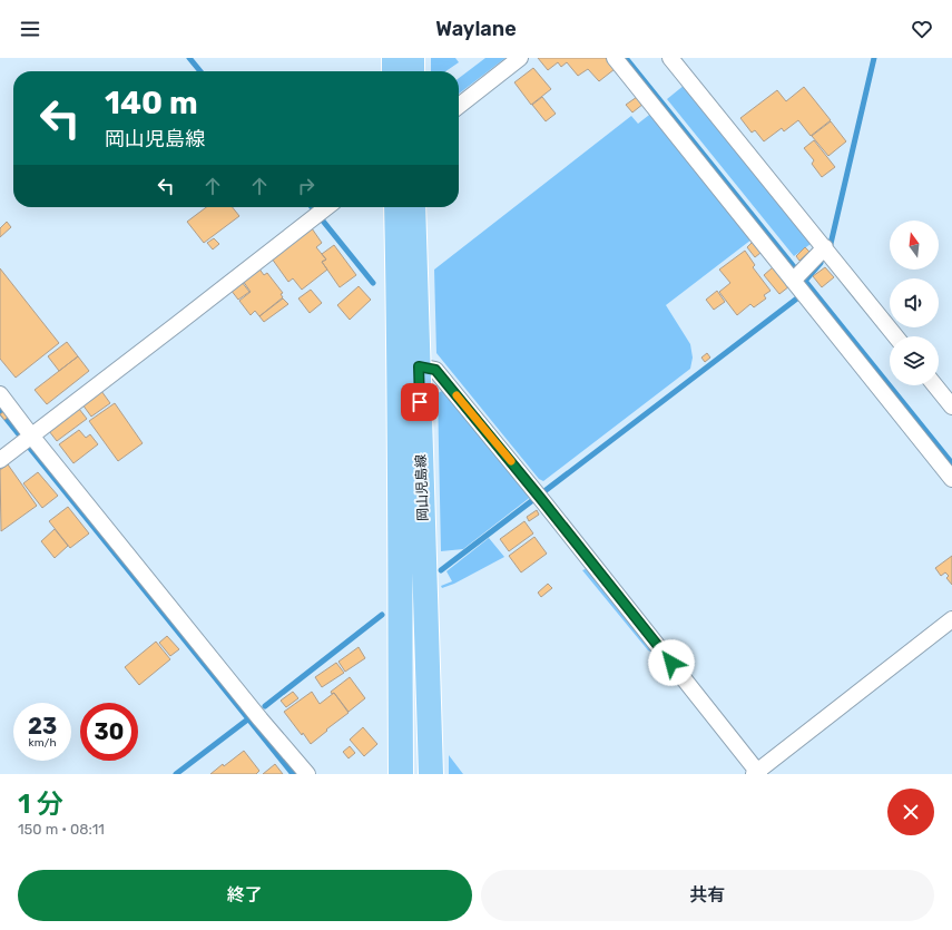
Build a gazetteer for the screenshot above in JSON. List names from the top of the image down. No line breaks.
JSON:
{"streets":{"main road":["岡山児島線"]},"north":"top","page":{"header":"Waylane","turn":["140 m","岡山児島線"],"speed":"23 km/h","limit":"30","heading":["1 分","150 m · 08:11"],"buttons":["終了","共有"]}}
